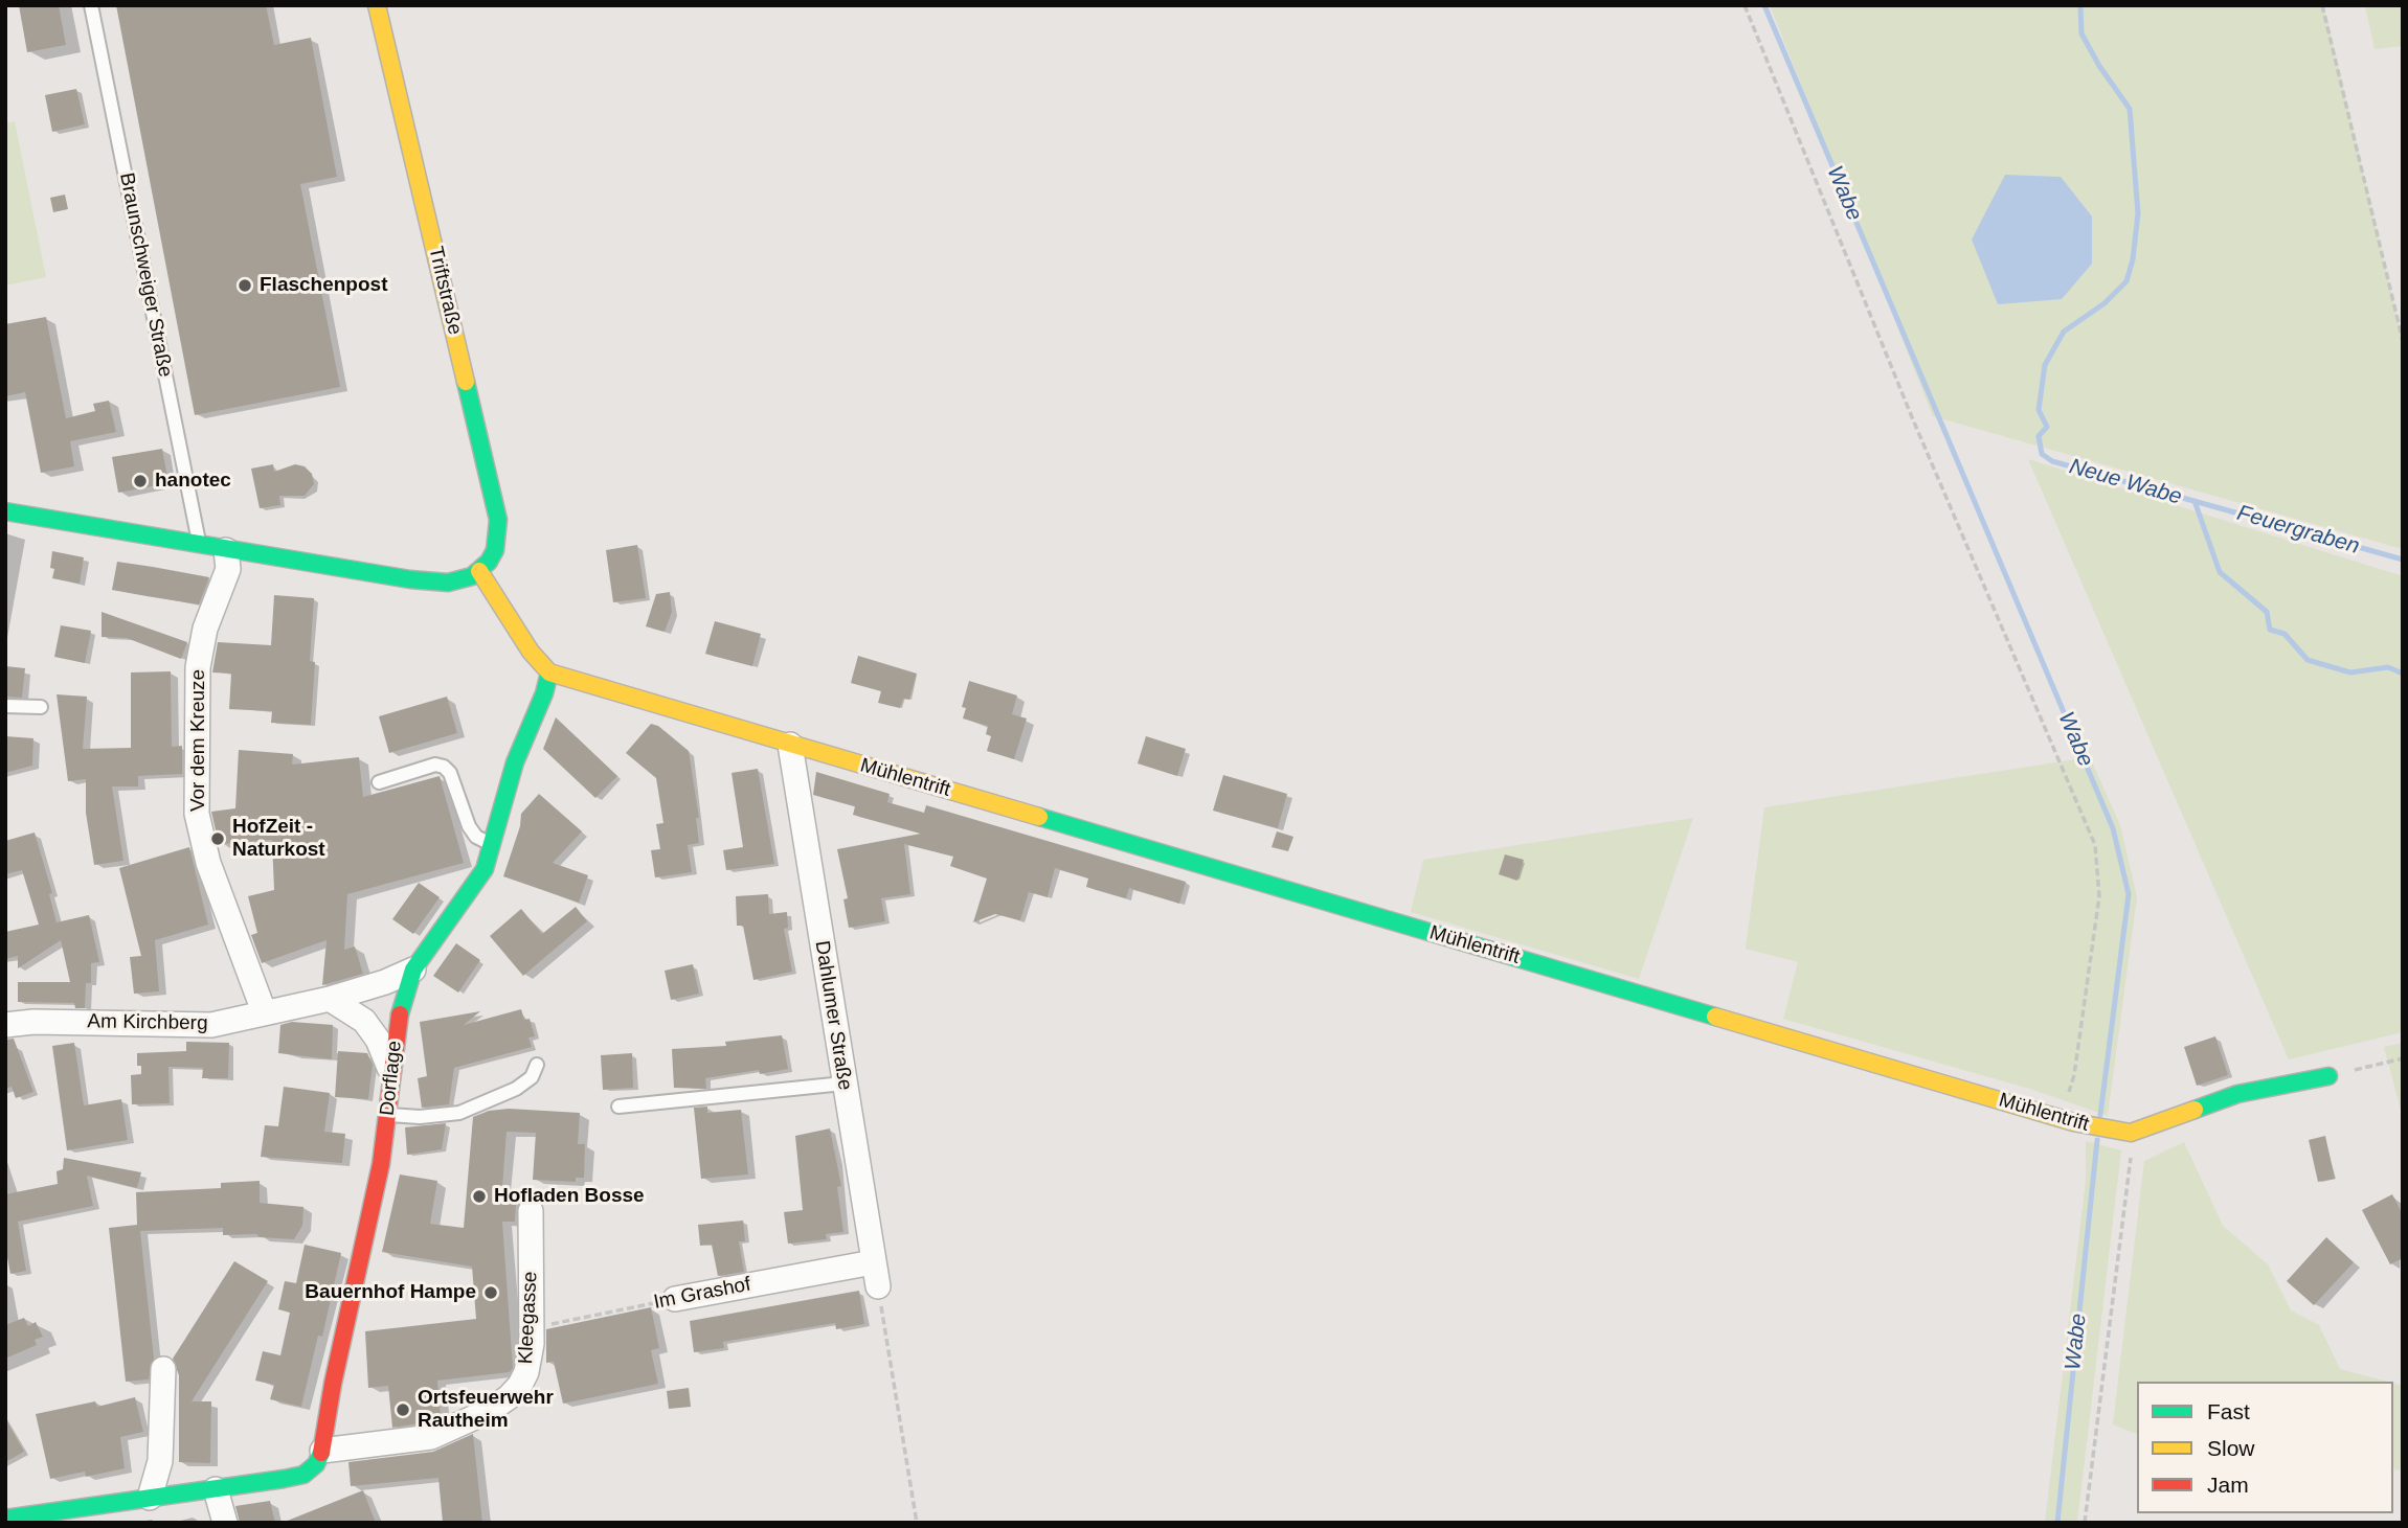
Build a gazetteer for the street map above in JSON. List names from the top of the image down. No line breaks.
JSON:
{"streets":{"street":["Triftstraße","Vor dem Kreuze","Mühlentrift","Dahlumer Straße","Am Kirchberg","Dorflage","Im Grashof","Kleegasse"],"lane":["Braunschweiger Straße"]},"crossings":[["Vor dem Kreuze","Am Kirchberg"],["Mühlentrift","Dahlumer Straße"],["Mühlentrift","Dorflage"],["Dahlumer Straße","Im Grashof"],["Am Kirchberg","Dorflage"],["Dorflage","Kleegasse"],["Im Grashof","Kleegasse"]],"water":["Wabe","Neue Wabe","Feuergraben"],"places":["Flaschenpost","hanotec","HofZeit - Naturkost","Hofladen Bosse","Bauernhof Hampe","Ortsfeuerwehr Rautheim"],"legend":["Fast","Slow","Jam"]}
